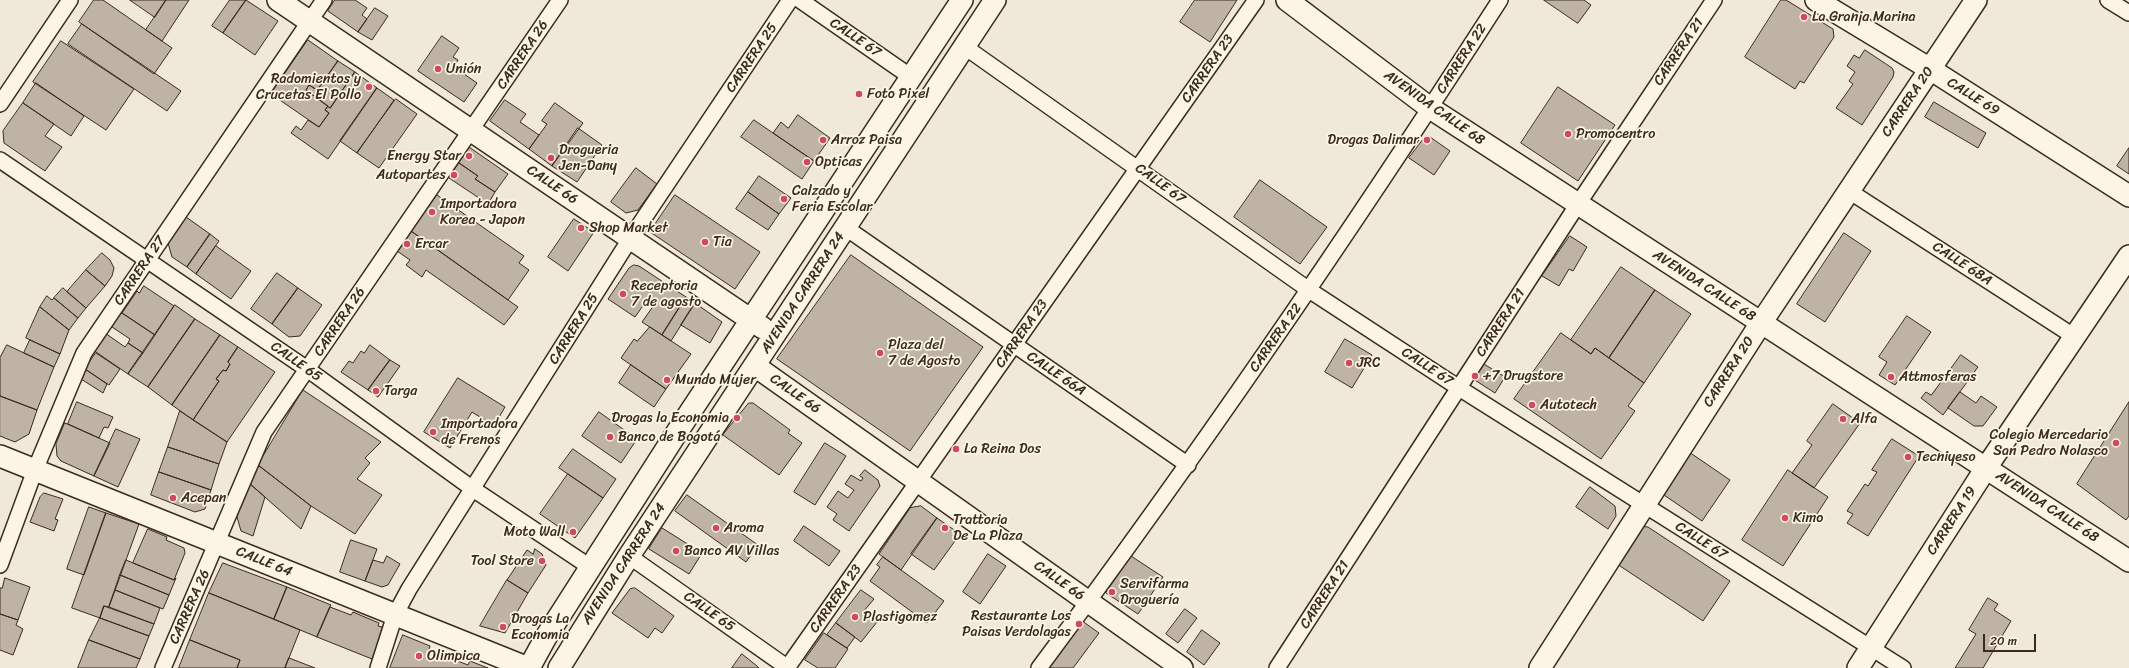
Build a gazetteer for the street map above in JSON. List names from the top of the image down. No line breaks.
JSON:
{"streets":{"main road":["CALLE 69","CARRERA 20","AVENIDA CALLE 68","CALLE 66","AVENIDA CARRERA 24","CARRERA 19","CALLE 64"],"street":["CALLE 67","CARRERA 21","CARRERA 26","CARRERA 25","CARRERA 22","CARRERA 23","CALLE 68A","CARRERA 27","CALLE 65","CALLE 66A"]},"crossings":[["CALLE 67","CARRERA 21"],["CALLE 67","CARRERA 22"],["CALLE 67","CARRERA 23"],["CALLE 67","CARRERA 20"],["CALLE 67","AVENIDA CARRERA 24"],["CALLE 67","CARRERA 19"],["CARRERA 21","AVENIDA CALLE 68"],["CARRERA 26","CALLE 66"],["CARRERA 26","CALLE 65"],["CARRERA 26","CALLE 64"],["CARRERA 25","CALLE 66"],["CARRERA 25","CALLE 65"],["CARRERA 25","CALLE 64"],["CARRERA 22","AVENIDA CALLE 68"],["CARRERA 22","CALLE 66"],["CARRERA 22","CALLE 66A"],["CARRERA 23","CALLE 66"],["CARRERA 23","CALLE 65"],["CARRERA 23","CALLE 66A"],["CALLE 69","CARRERA 20"],["CARRERA 20","AVENIDA CALLE 68"],["CARRERA 20","CALLE 68A"],["AVENIDA CALLE 68","CARRERA 19"],["CALLE 66","CARRERA 27"],["CALLE 66","AVENIDA CARRERA 24"],["CALLE 68A","CARRERA 19"],["CARRERA 27","CALLE 65"],["CARRERA 27","CALLE 64"],["AVENIDA CARRERA 24","CALLE 65"],["AVENIDA CARRERA 24","CALLE 66A"],["AVENIDA CARRERA 24","CALLE 64"]],"places":["La Granja Marina","Unión","Radomientos y Crucetas El Pollo","Foto Pixel","Promocentro","Arroz Paisa","Drogas Dalimar","Energy Star","Drogueria Jen-Dany","Opticas","Autopartes","Calzado y Feria Escolar","Importadora Korea - Japon","Shop Market","Tia","Ercar","Receptoria 7 de agosto","Plaza del 7 de Agosto","JRC","+7 Drugstore","Attmosferas","Mundo Mujer","Targa","Autotech","Drogas la Economia","Alfa","Importadora de Frenos","Banco de Bogotá","Colegio Mercedario San Pedro Nolasco","La Reina Dos","Tecniyeso","Acepan","Kimo","Aroma","Trattoria De La Plaza","Moto Wall","Banco AV Villas","Tool Store","Servifarma Droguería","Plastigomez","Restaurante Los Paisas Verdolagas","Drogas La Economia","Olimpica"],"scale_bar":"20 m"}
